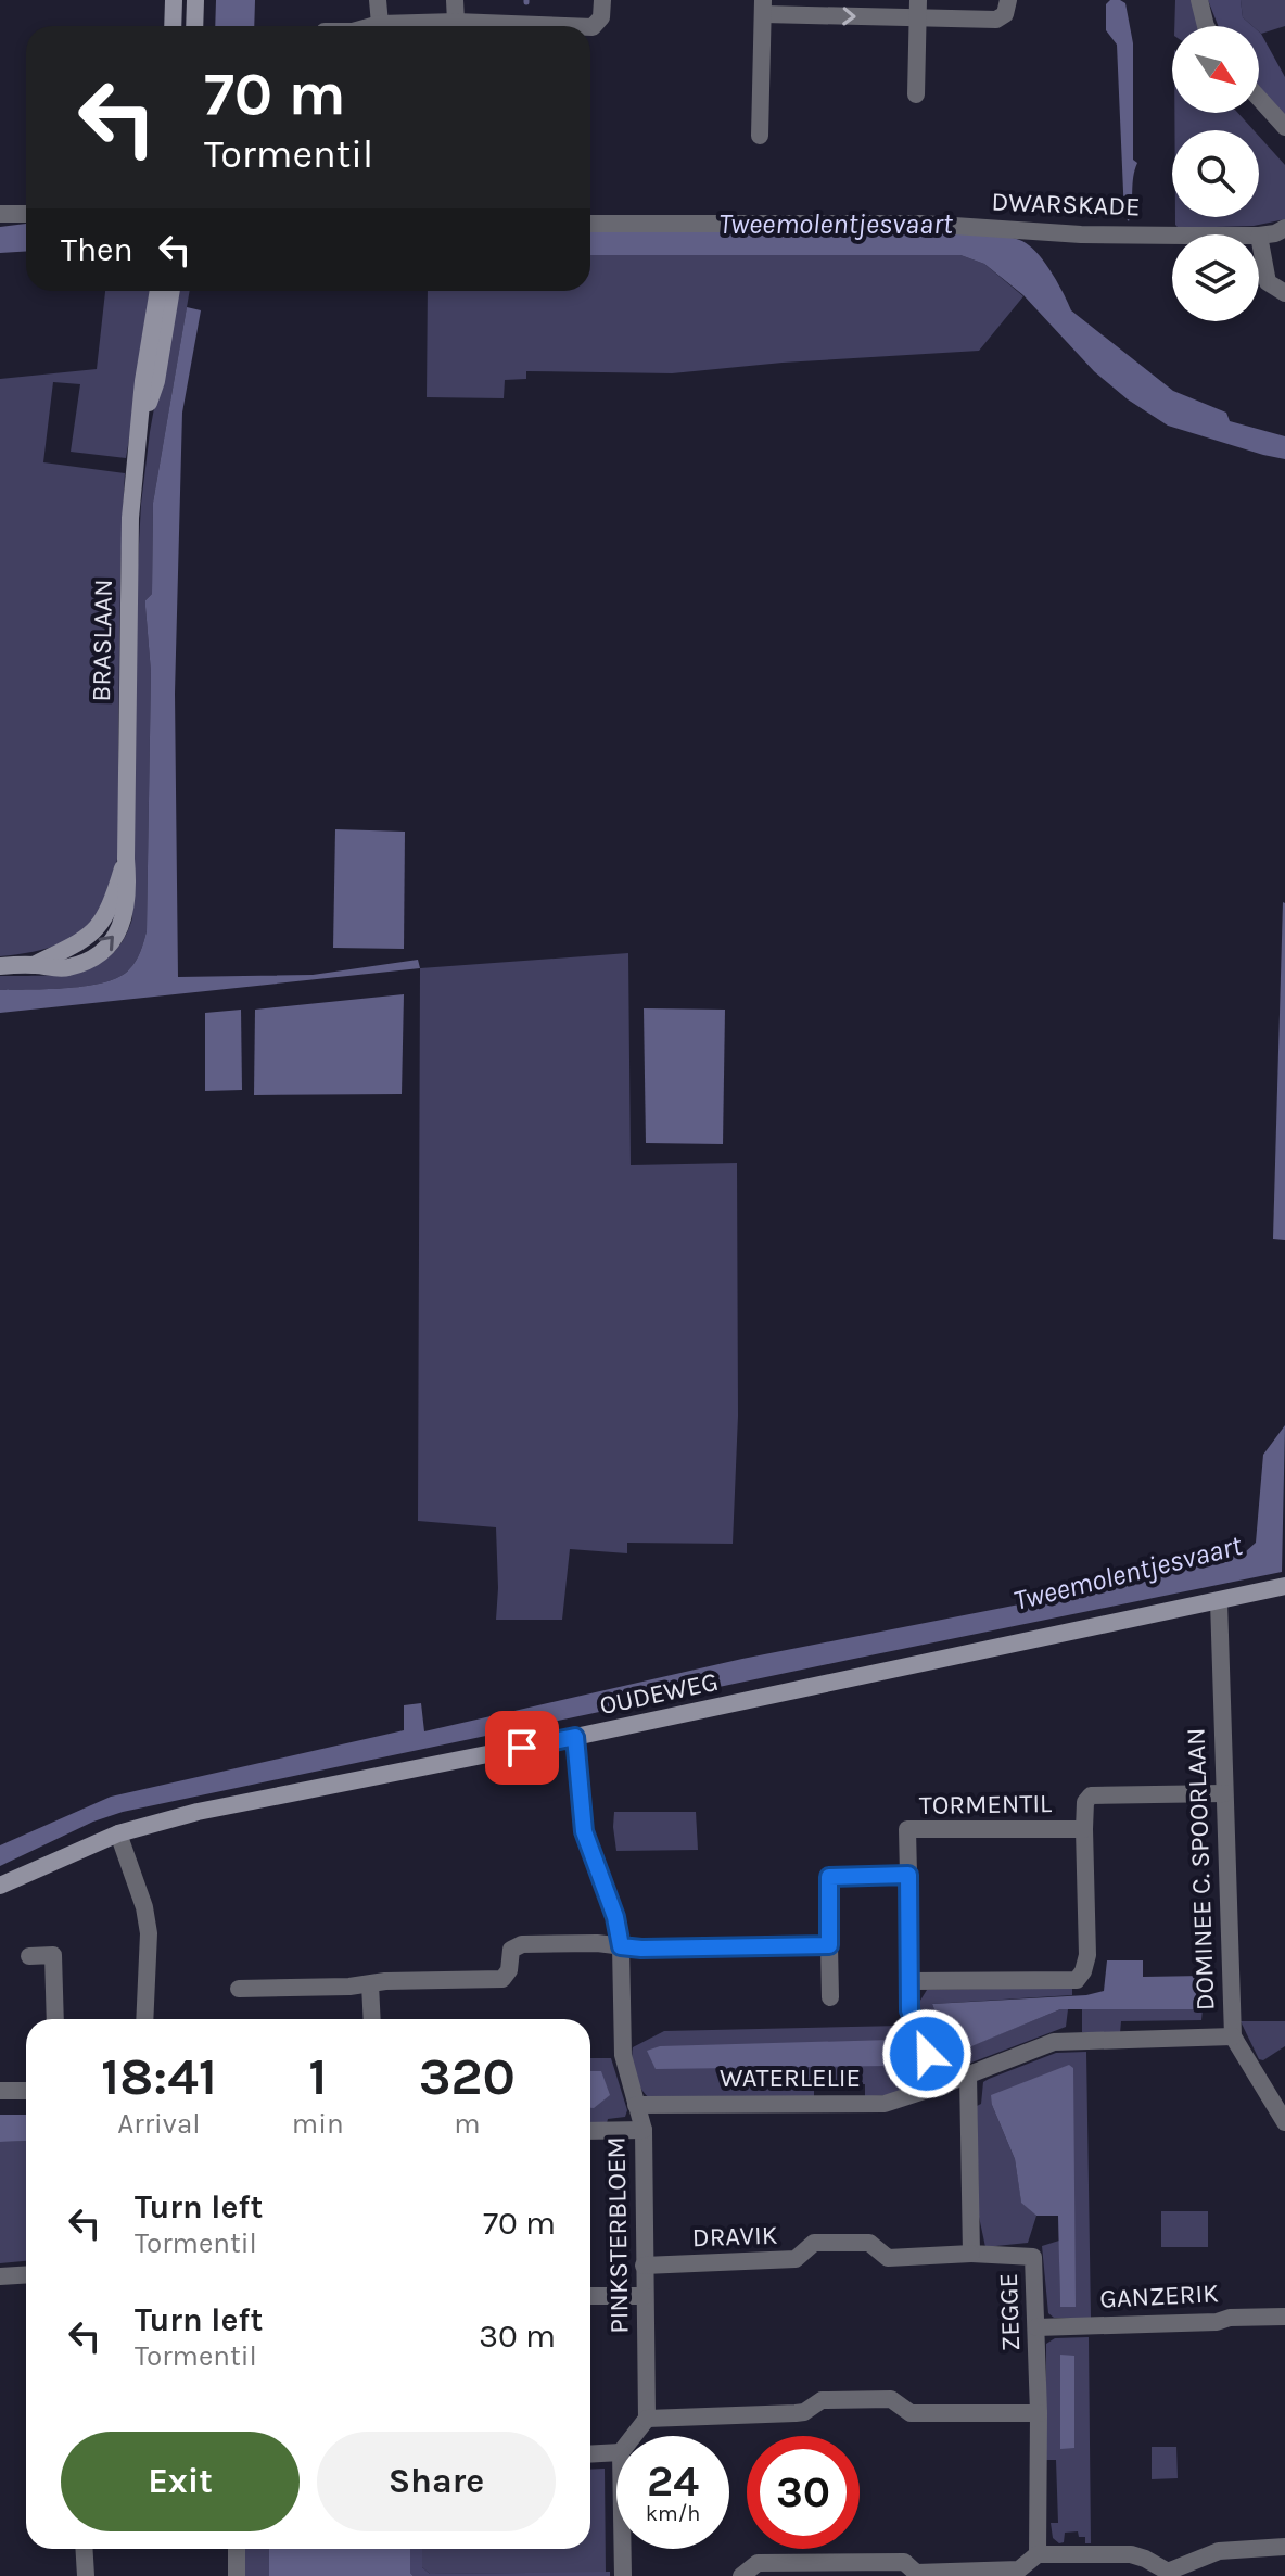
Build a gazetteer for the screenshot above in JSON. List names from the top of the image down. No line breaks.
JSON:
{"streets":{"street":["DWARSKADE","BRASLAAN","OUDEWEG","TORMENTIL","DOMINEE C. SPOORLAAN","WATERLELIE","PINKSTERBLOEM","DRAVIK","GANZERIK","ZEGGE"]},"crossings":[["OUDEWEG","DOMINEE C. SPOORLAAN"],["OUDEWEG","PINKSTERBLOEM"],["TORMENTIL","DOMINEE C. SPOORLAAN"],["WATERLELIE","PINKSTERBLOEM"],["WATERLELIE","ZEGGE"],["PINKSTERBLOEM","DRAVIK"],["DRAVIK","ZEGGE"],["GANZERIK","ZEGGE"]],"water":["Tweemolentjesvaart"],"north":"bottom right","page":{"turn":["70 m","Tormentil"],"then":"Then","eta":["18:41","Arrival","1","min","320","m"],"list":[{"name":"Turn left","note":"Tormentil","value":"70 m"},{"name":"Turn left","note":"Tormentil","value":"30 m"}],"buttons":["Exit","Share"],"speed":"24 km/h","limit":"30"}}
